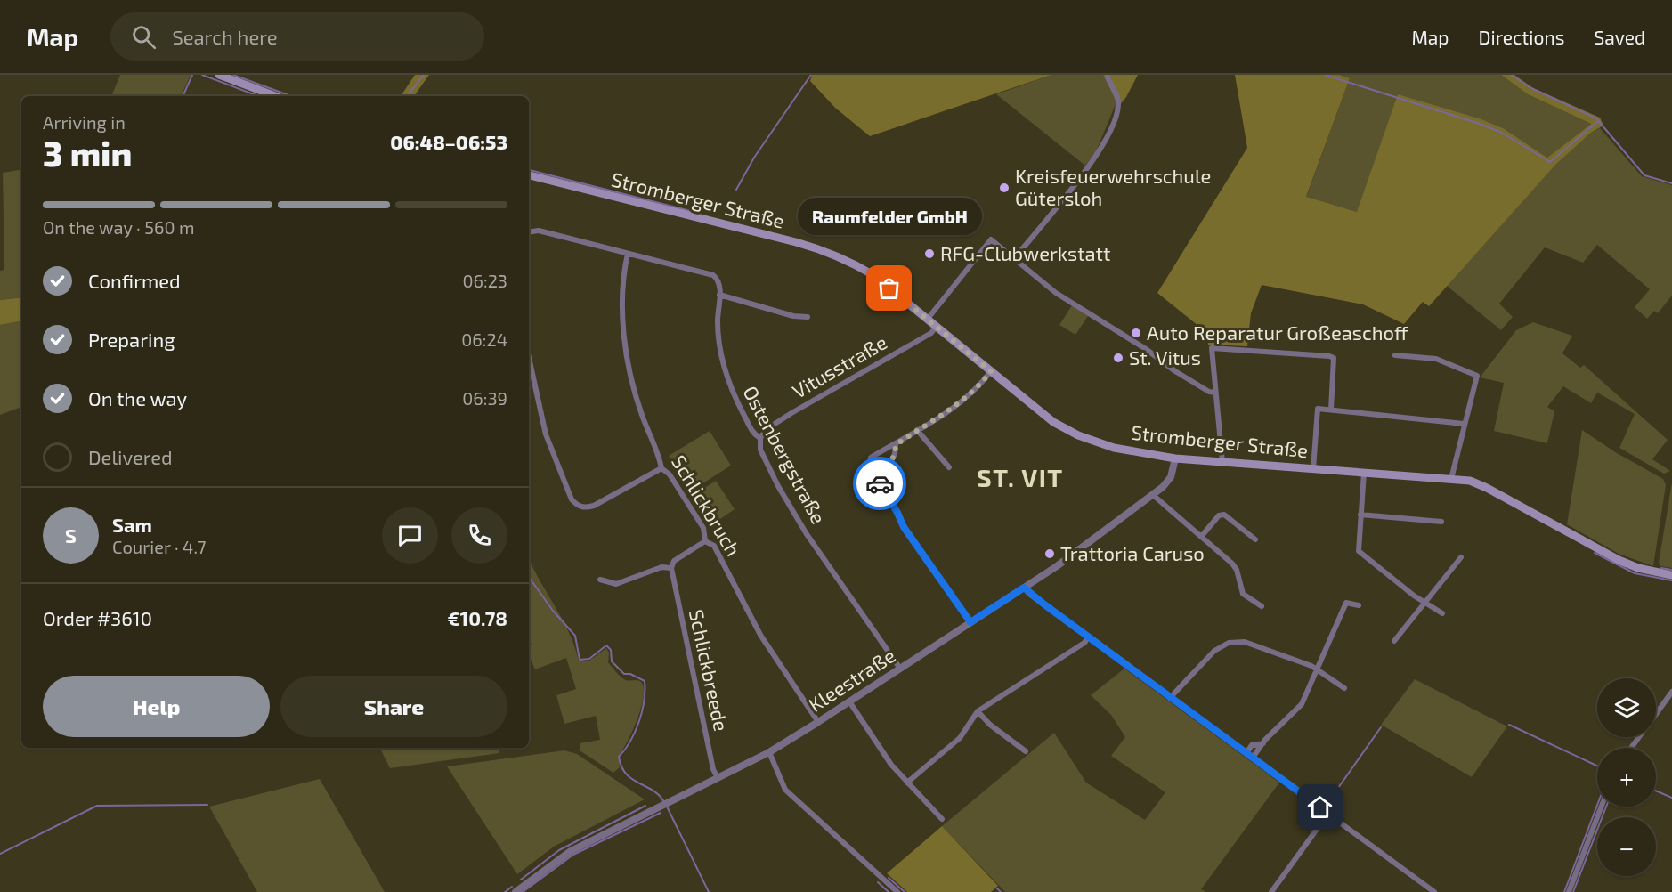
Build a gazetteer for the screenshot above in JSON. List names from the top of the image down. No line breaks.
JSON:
{"streets":{"main road":["Stromberger Straße"],"street":["Vitusstraße","Ostenbergstraße","Schlickbruch","Schlickbreede","Kleestraße"]},"crossings":[["Stromberger Straße","Vitusstraße"],["Stromberger Straße","Kleestraße"],["Vitusstraße","Ostenbergstraße"],["Ostenbergstraße","Schlickbruch"],["Ostenbergstraße","Kleestraße"],["Schlickbruch","Kleestraße"],["Schlickbreede","Kleestraße"]],"districts":["ST. VIT"],"places":["Kreisfeuerwehrschule Gütersloh","RFG-Clubwerkstatt","Raumfelder GmbH","Auto Reparatur Großeaschoff","St. Vitus","Trattoria Caruso"],"page":{"header":"Map","search":"Search here","nav":["Map","Directions","Saved"],"heading":["3 min","Arriving in","06:48–06:53"],"panel":["Sam","Courier · 4.7","Order #3610","€10.78"],"bar":"On the way · 560 m","bubble":"Raumfelder GmbH","list":[["Confirmed","06:23"],["Preparing","06:24"],["On the way","06:39"],"Delivered"],"round":"S","buttons":["Help","Share"],"map_buttons":["+","−"]}}
